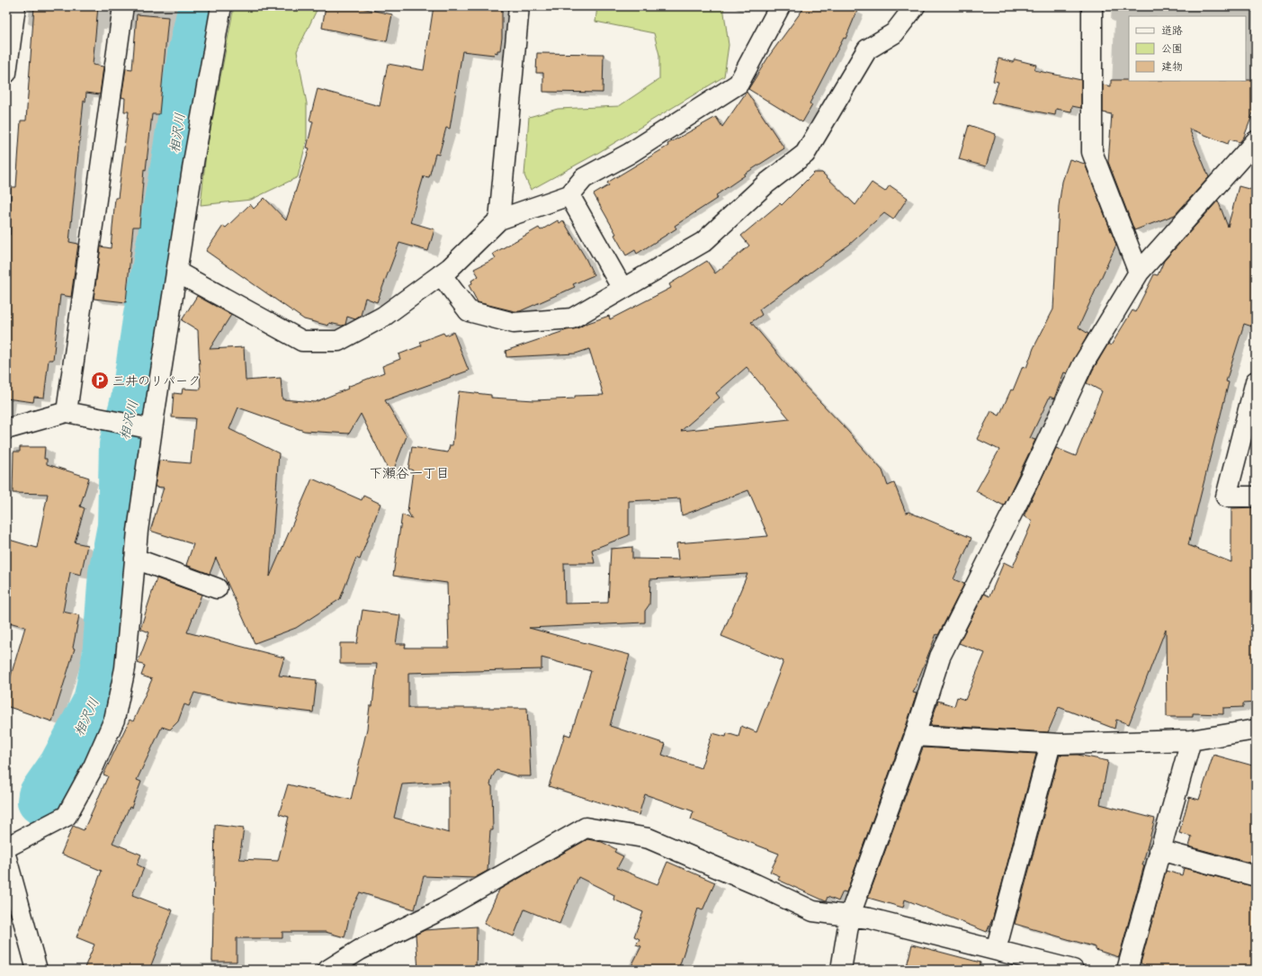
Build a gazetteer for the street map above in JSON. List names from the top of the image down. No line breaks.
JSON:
{"districts":["下瀬谷一丁目"],"water":["相沢川"],"places":{"parking":["三井のリパーク"]},"legend":["道路","公園","建物"]}
